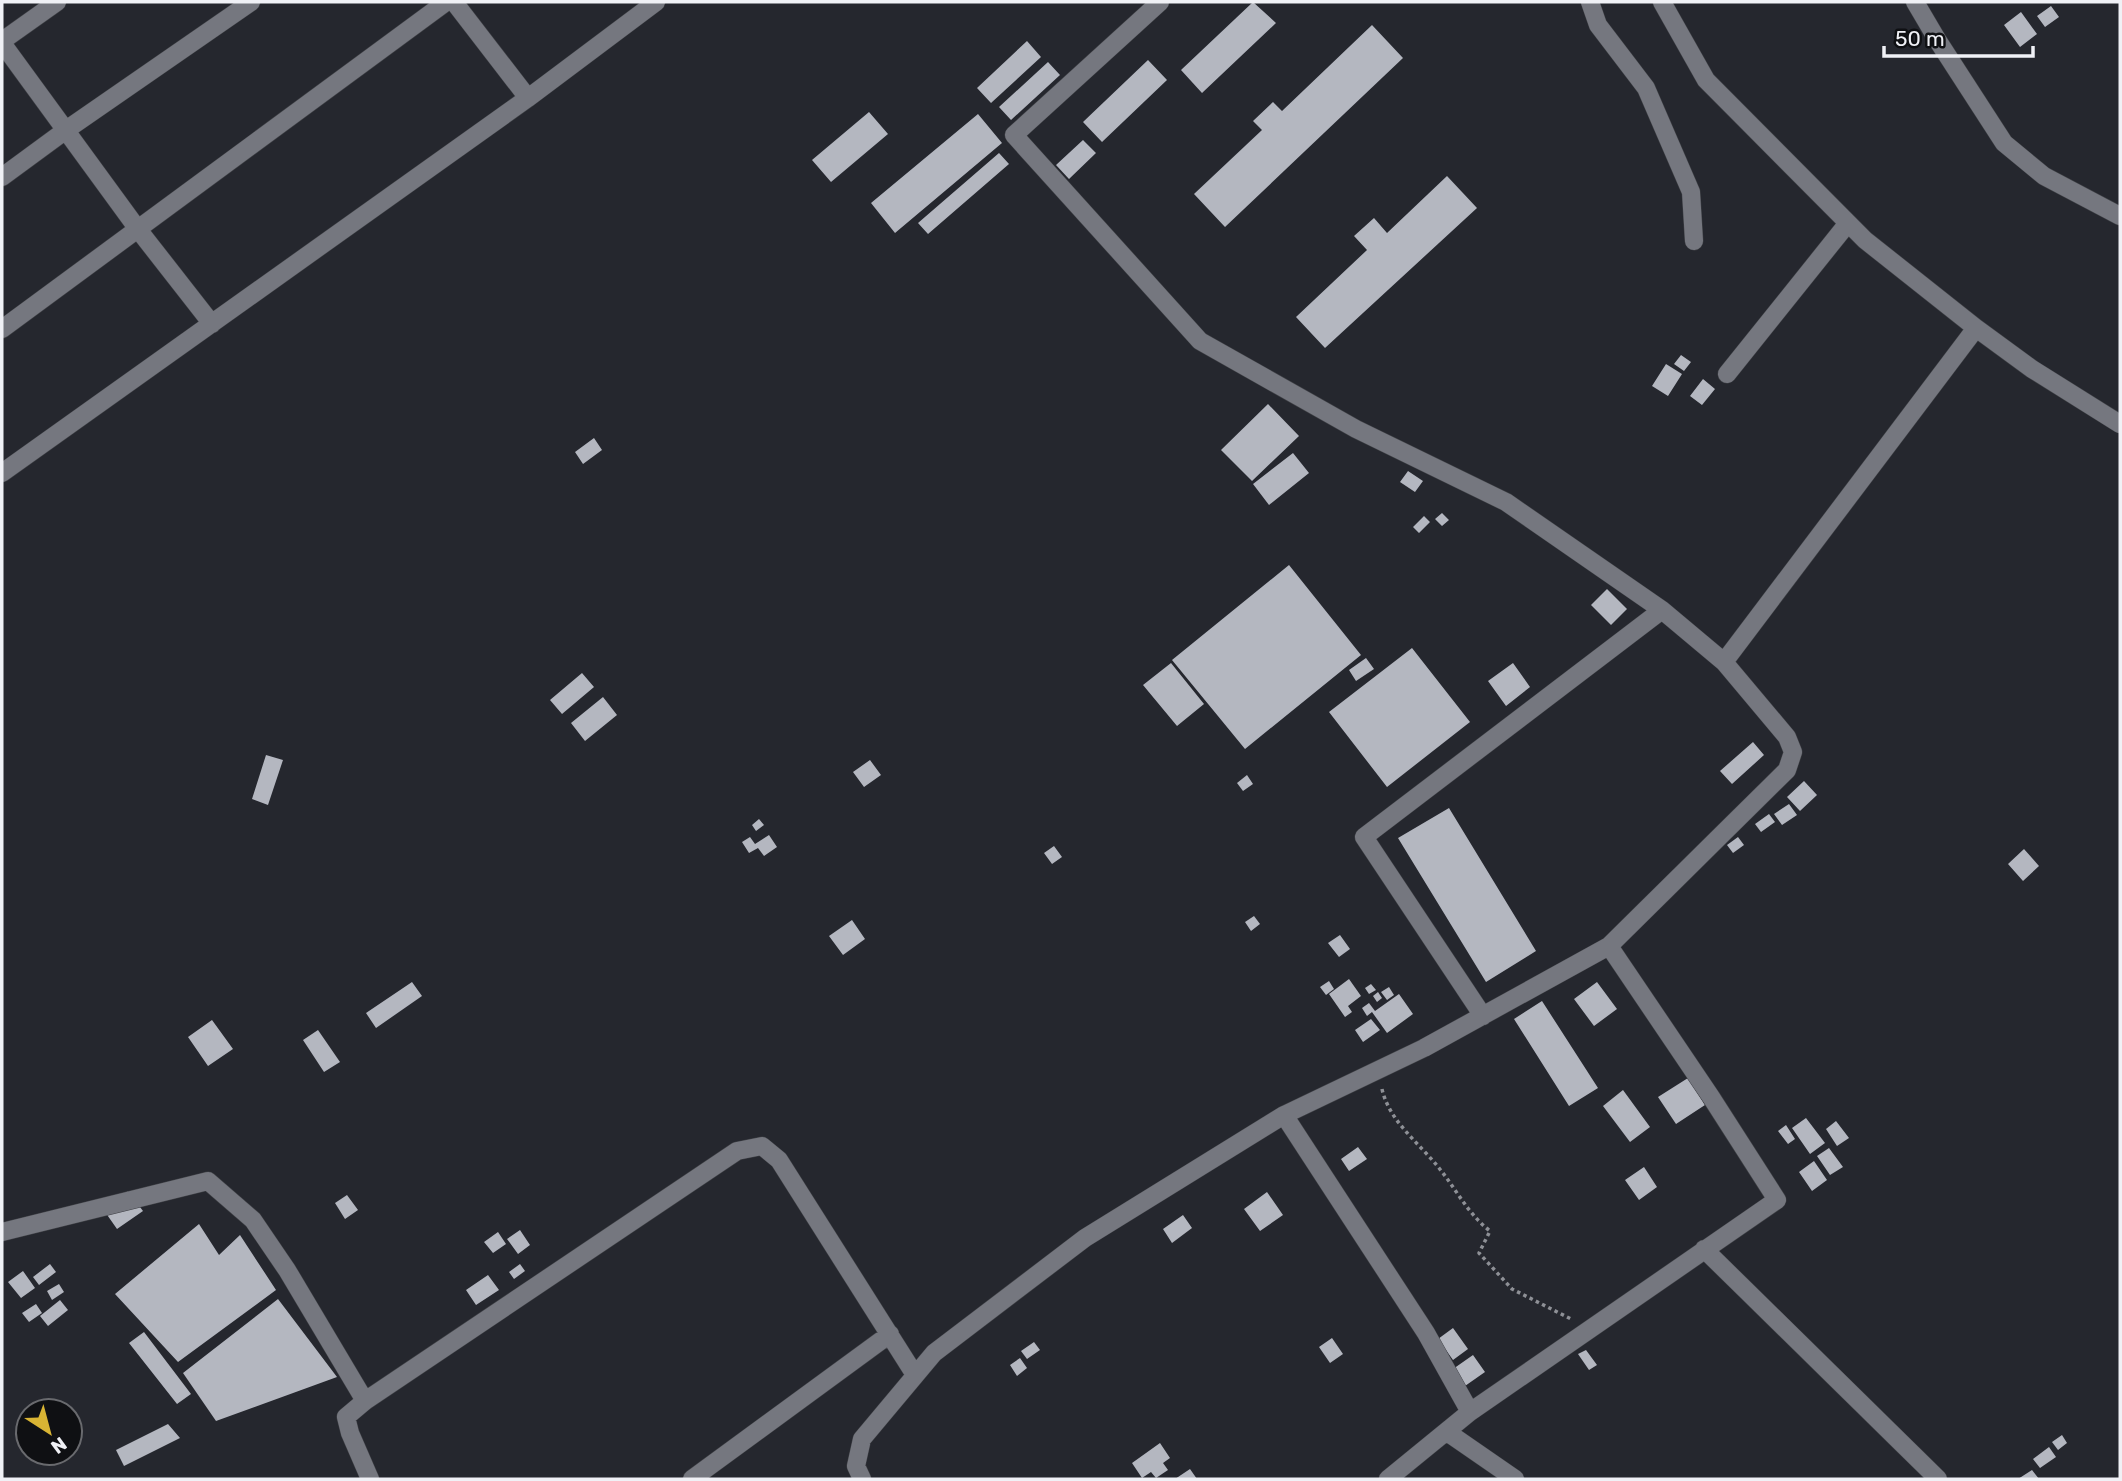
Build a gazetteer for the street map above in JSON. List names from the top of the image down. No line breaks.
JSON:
{"scale_bar":"50 m","north":"bottom right"}
